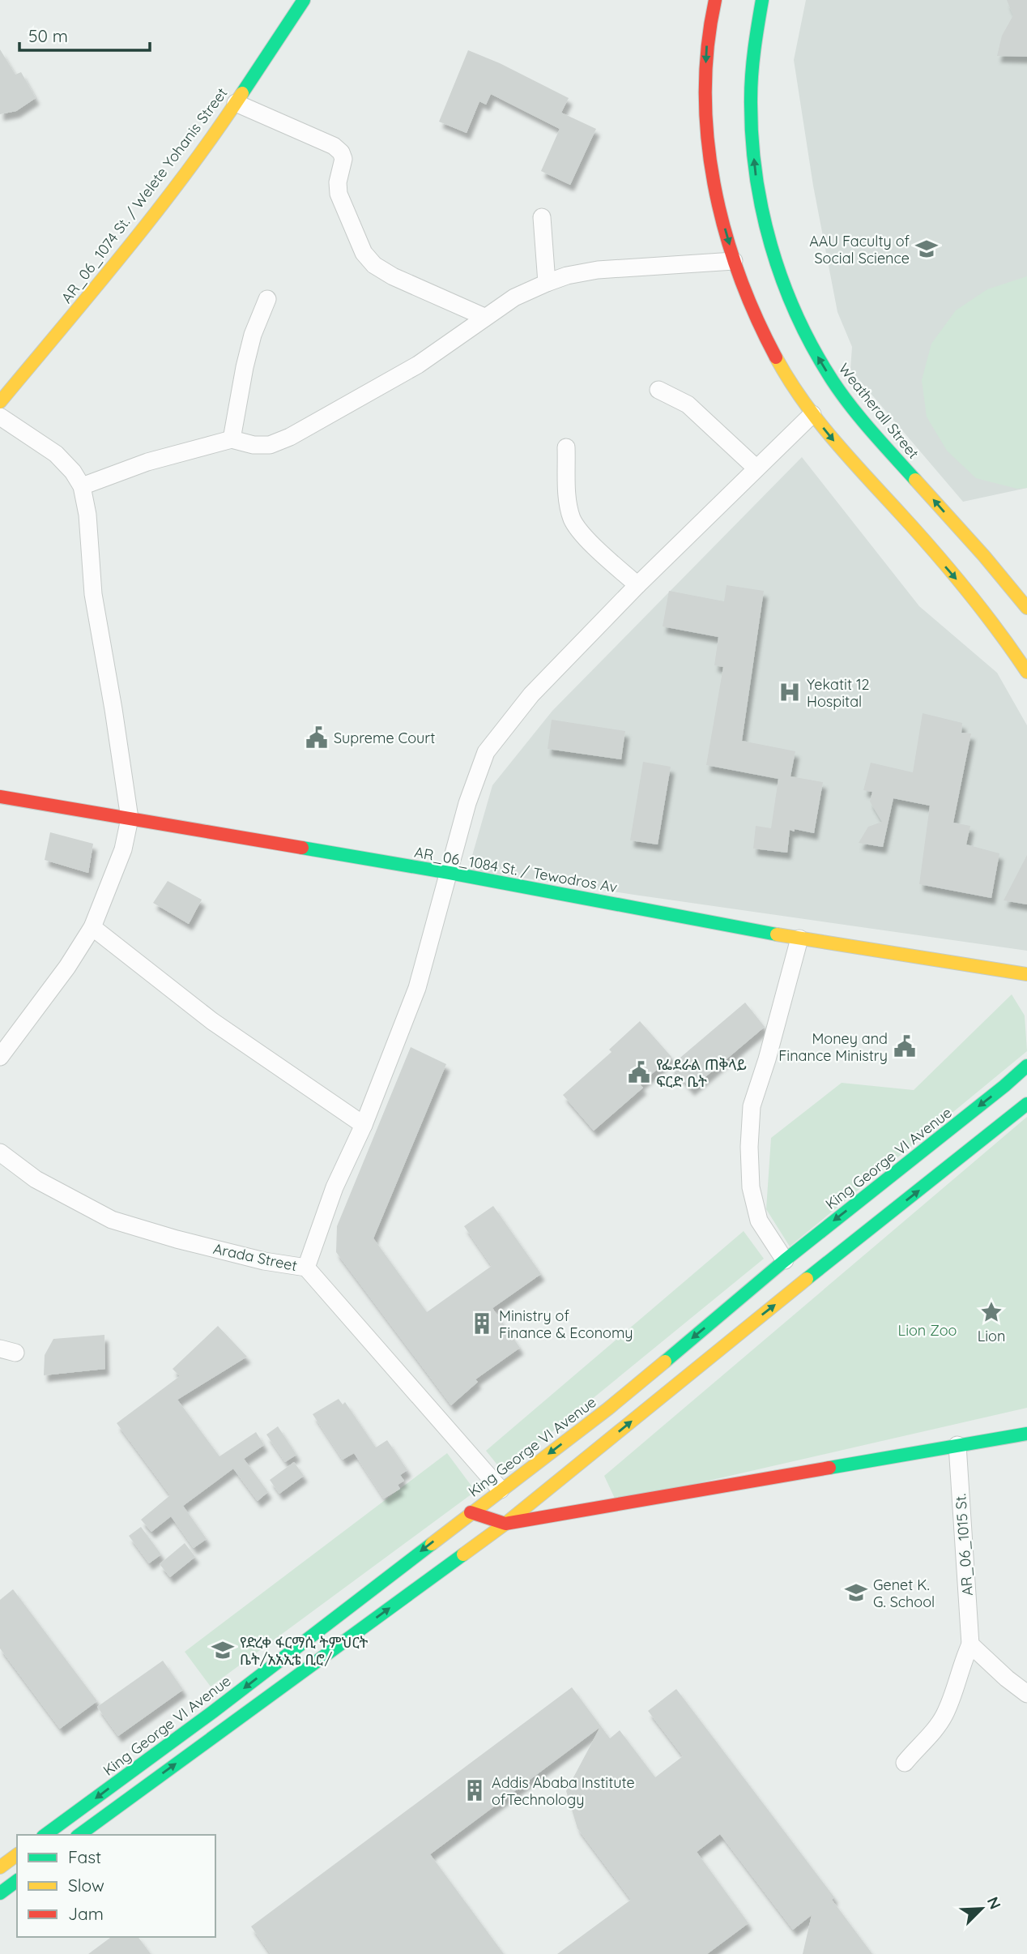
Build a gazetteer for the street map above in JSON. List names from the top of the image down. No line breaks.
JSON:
{"streets":{"main road":["AR_06_1074 St. / Welete Yohanis Street","Weatherall Street","AR_06_1084 St. / Tewodros Av","King George VI Avenue"],"street":["Arada Street","AR_06_1015 St."]},"crossings":[["King George VI Avenue","Arada Street"]],"parks":["Lion Zoo"],"places":{"school or university":["AAU Faculty of Social Science","Genet K. G. School","የድረቀ ፋርማሲ ትምህርት ቤት/አአኢቴ ቢሮ/"],"hospital":["Yekatit 12 Hospital"],"public building":["Supreme Court","Money and Finance Ministry","የፌደራል ጠቅላይ ፍርድ ቤት"],"place":["Lion"],"building":["Ministry of Finance & Economy","Addis Ababa Institute ofTechnology"]},"legend":["Fast","Slow","Jam"],"scale_bar":"50 m","north":"top right"}
